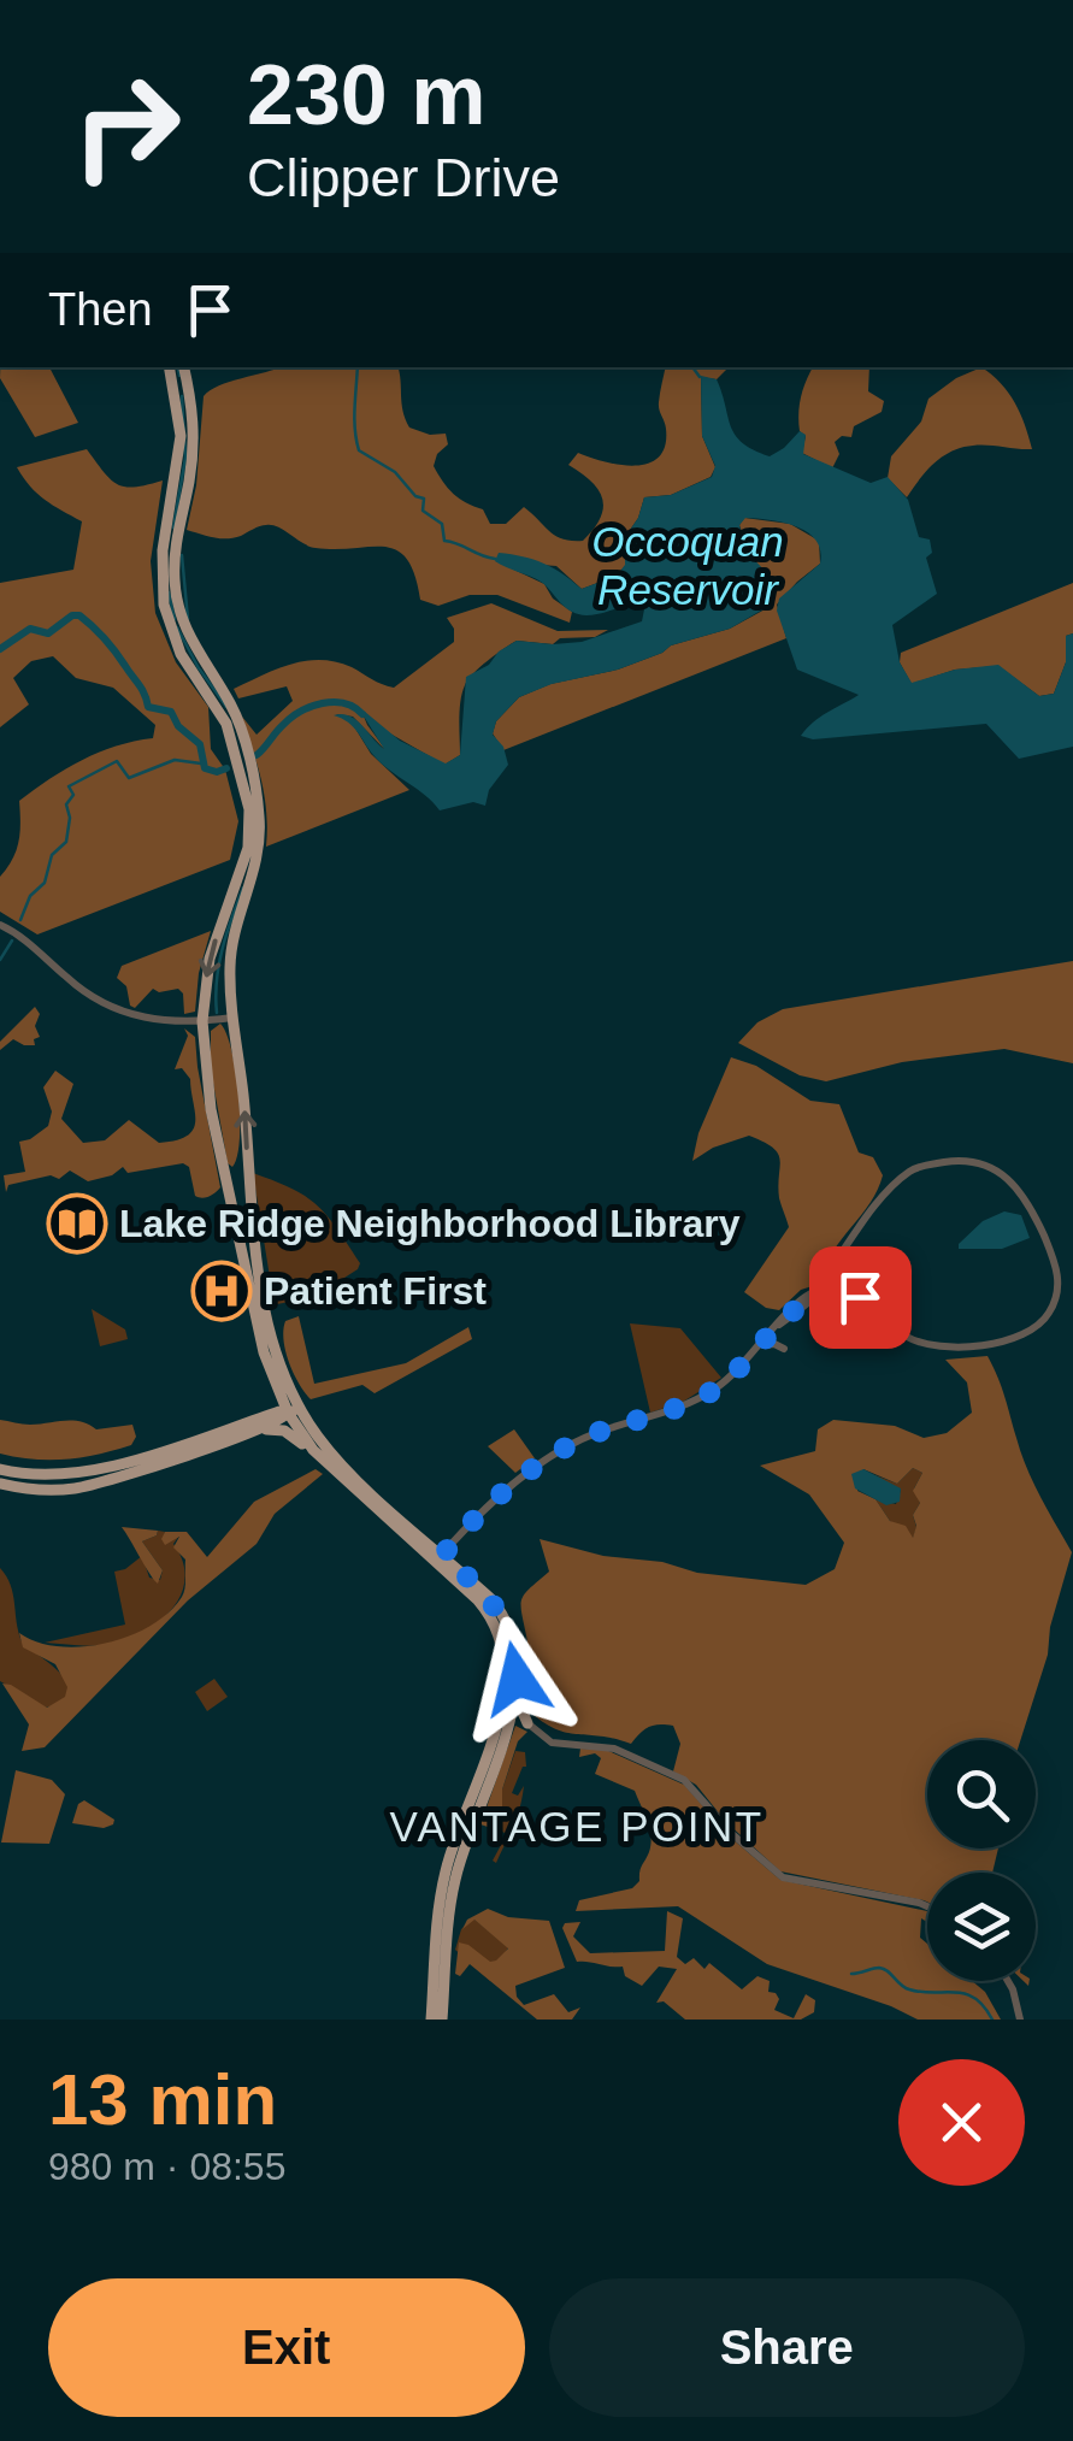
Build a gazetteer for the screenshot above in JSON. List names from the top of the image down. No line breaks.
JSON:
{"districts":["VANTAGE POINT"],"water":["Occoquan Reservoir"],"places":{"library":["Lake Ridge Neighborhood Library"],"hospital":["Patient First"]},"page":{"turn":["230 m","Clipper Drive"],"then":"Then","heading":["13 min","980 m · 08:55"],"buttons":["Exit","Share"]}}
